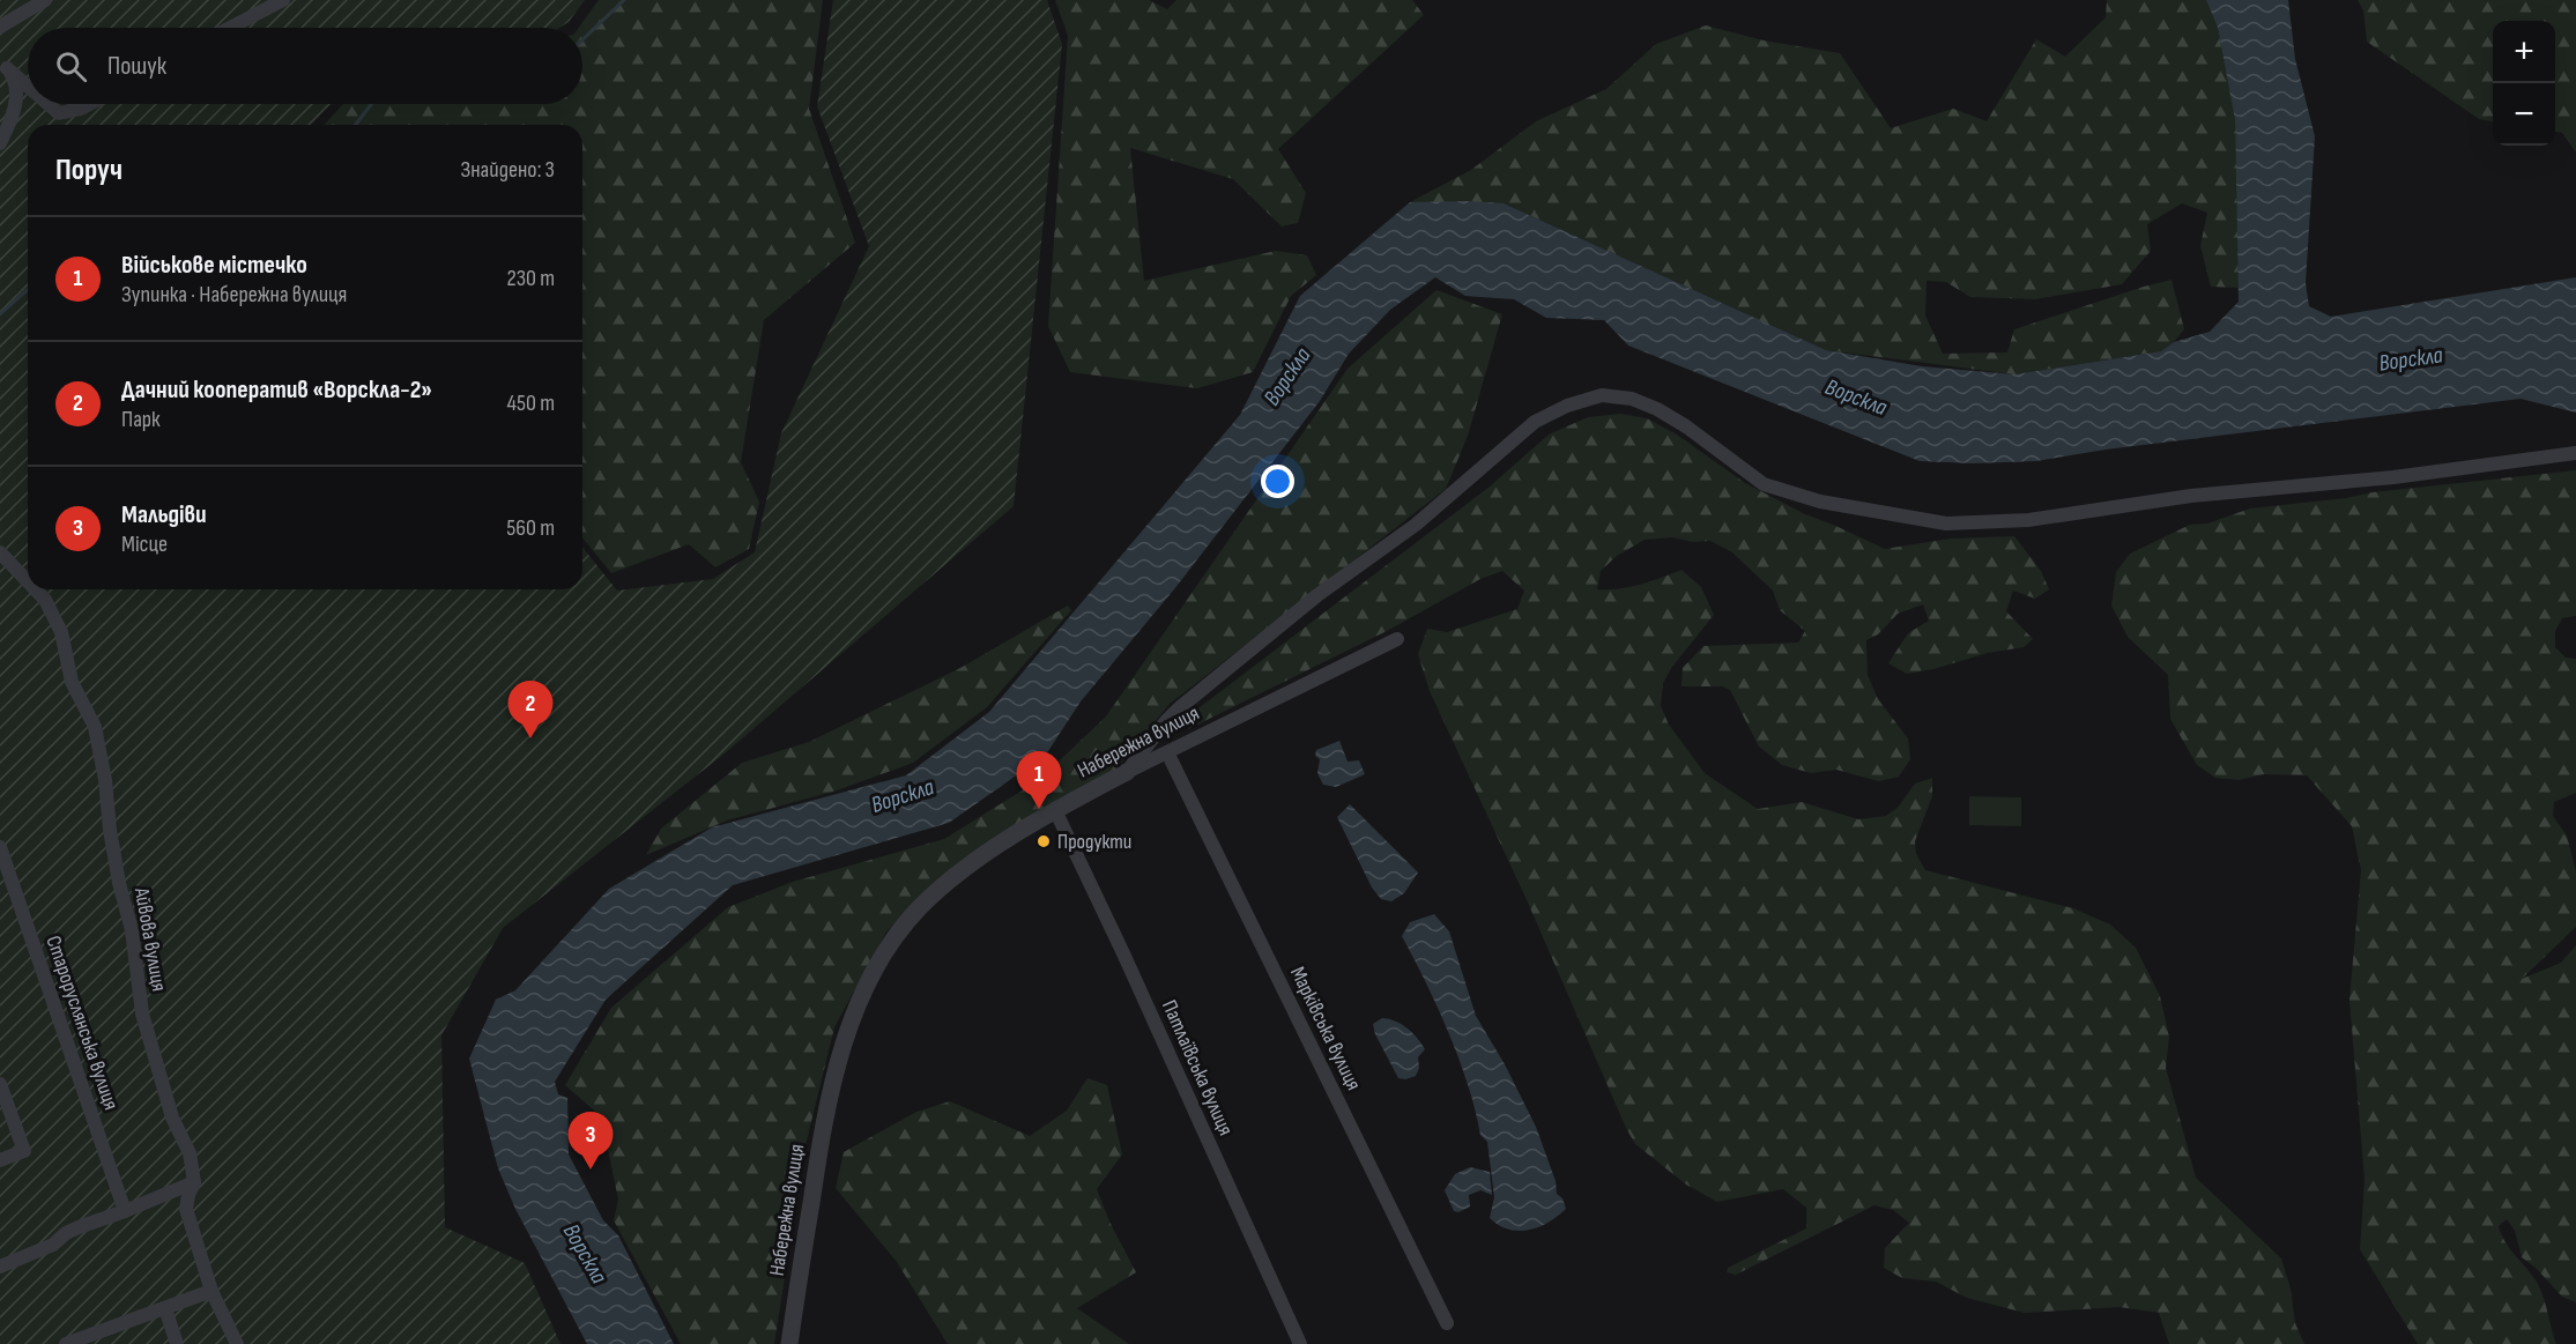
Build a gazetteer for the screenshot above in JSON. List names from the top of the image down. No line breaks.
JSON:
{"streets":{"street":["Набережна вулиця","Айвова вулиця","Староруслянська вулиця","Марківська вулиця","Патлаївська вулиця"]},"crossings":[["Набережна вулиця","Марківська вулиця"],["Набережна вулиця","Патлаївська вулиця"]],"water":["Ворскла"],"places":["Продукти"],"page":{"map_buttons":["+","−"],"search":"Пошук","heading":["Поруч","Знайдено: 3"],"list":[{"mark":"1","name":"Військове містечко","note":"Зупинка · Набережна вулиця","value":"230 m"},{"mark":"2","name":"Дачний кооператив «Ворскла-2»","note":"Парк","value":"450 m"},{"mark":"3","name":"Мальдіви","note":"Місце","value":"560 m"}],"pins":["2","1","3"]}}
